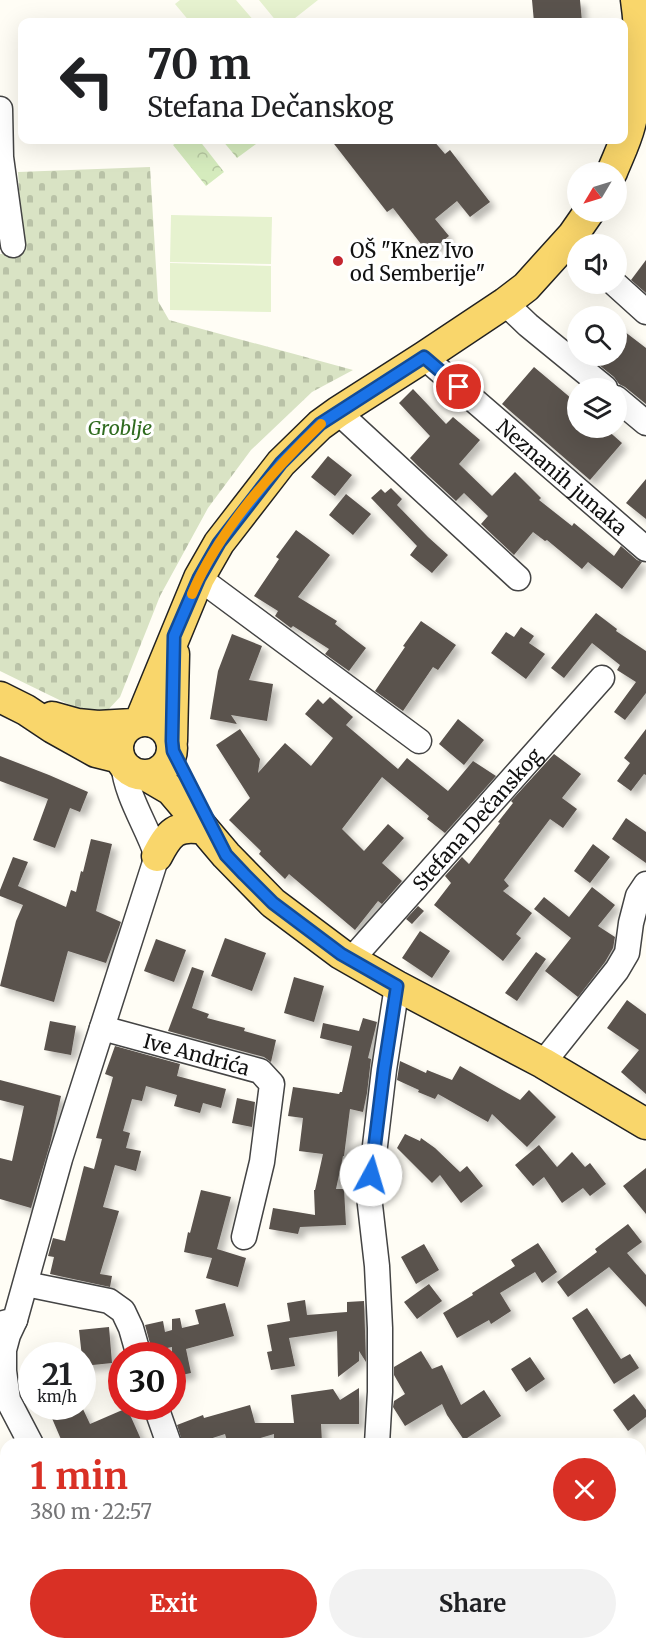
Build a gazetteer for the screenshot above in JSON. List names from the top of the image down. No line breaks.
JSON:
{"streets":{"street":["Neznanih junaka","Stefana Dečanskog","Ive Andrića"]},"parks":["Groblje"],"places":["OŠ \"Knez Ivo od Semberije\""],"north":"bottom left","page":{"turn":["70 m","Stefana Dečanskog"],"speed":"21 km/h","limit":"30","heading":["1 min","380 m · 22:57"],"buttons":["Exit","Share"]}}
